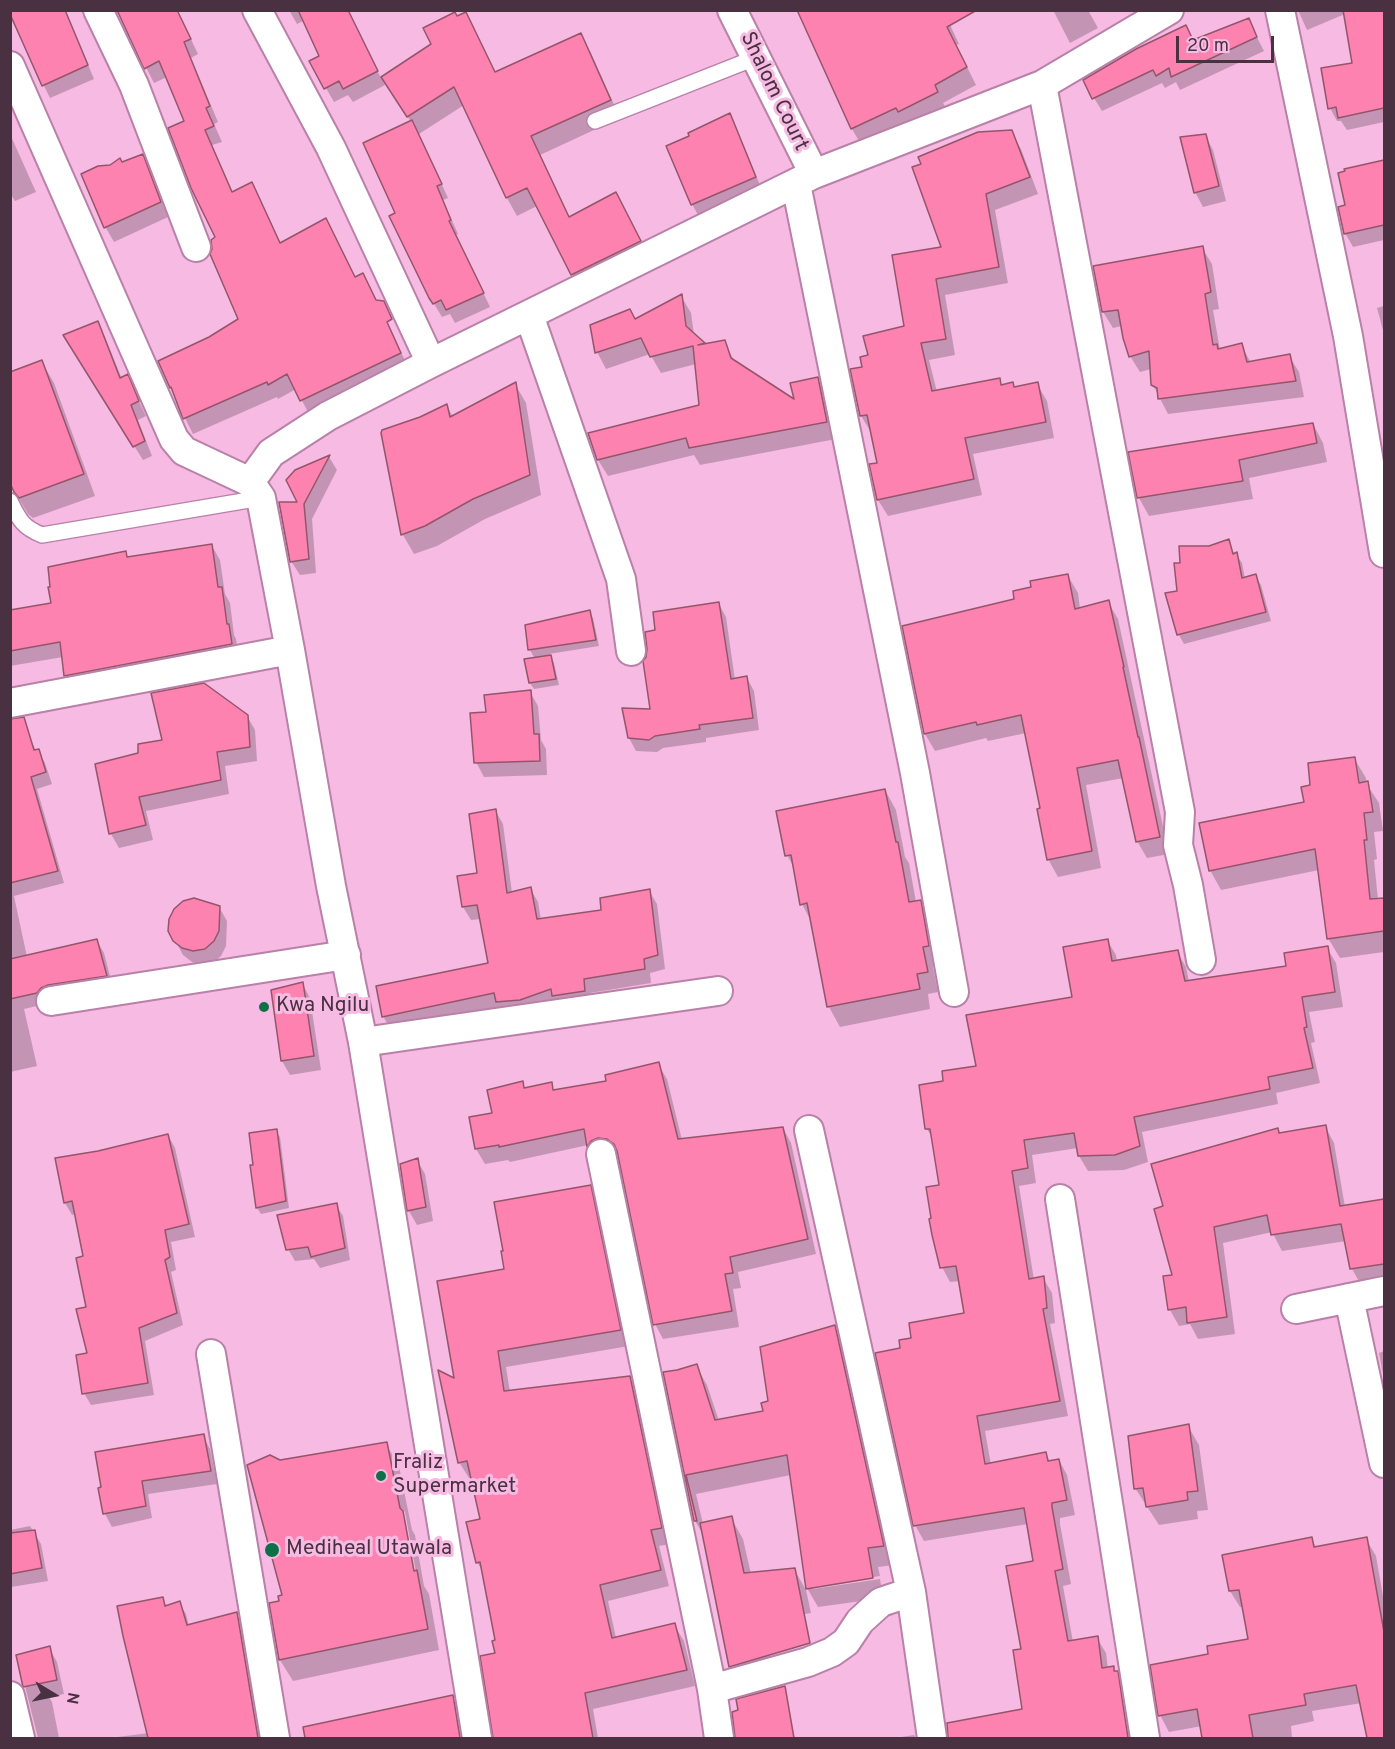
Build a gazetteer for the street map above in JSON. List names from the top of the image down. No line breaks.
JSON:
{"streets":{"street":["Shalom Court"]},"places":["Kwa Ngilu","Fraliz Supermarket","Mediheal Utawala"],"scale_bar":"20 m","north":"right"}
